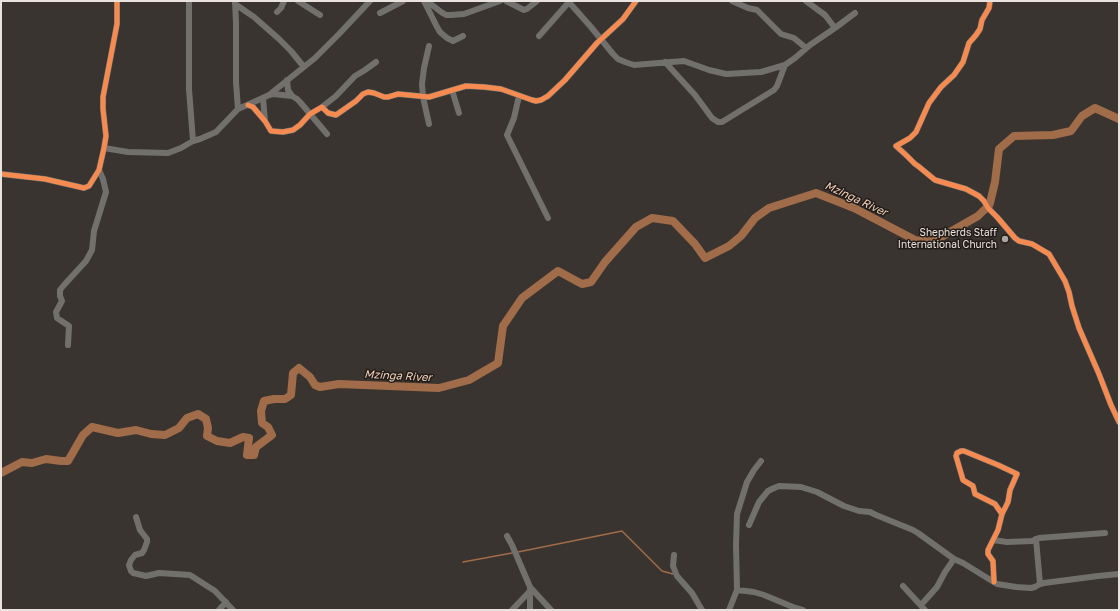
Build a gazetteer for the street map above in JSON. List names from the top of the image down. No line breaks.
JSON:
{"water":["Mzinga River"],"places":["Shepherds Staff International Church"]}
